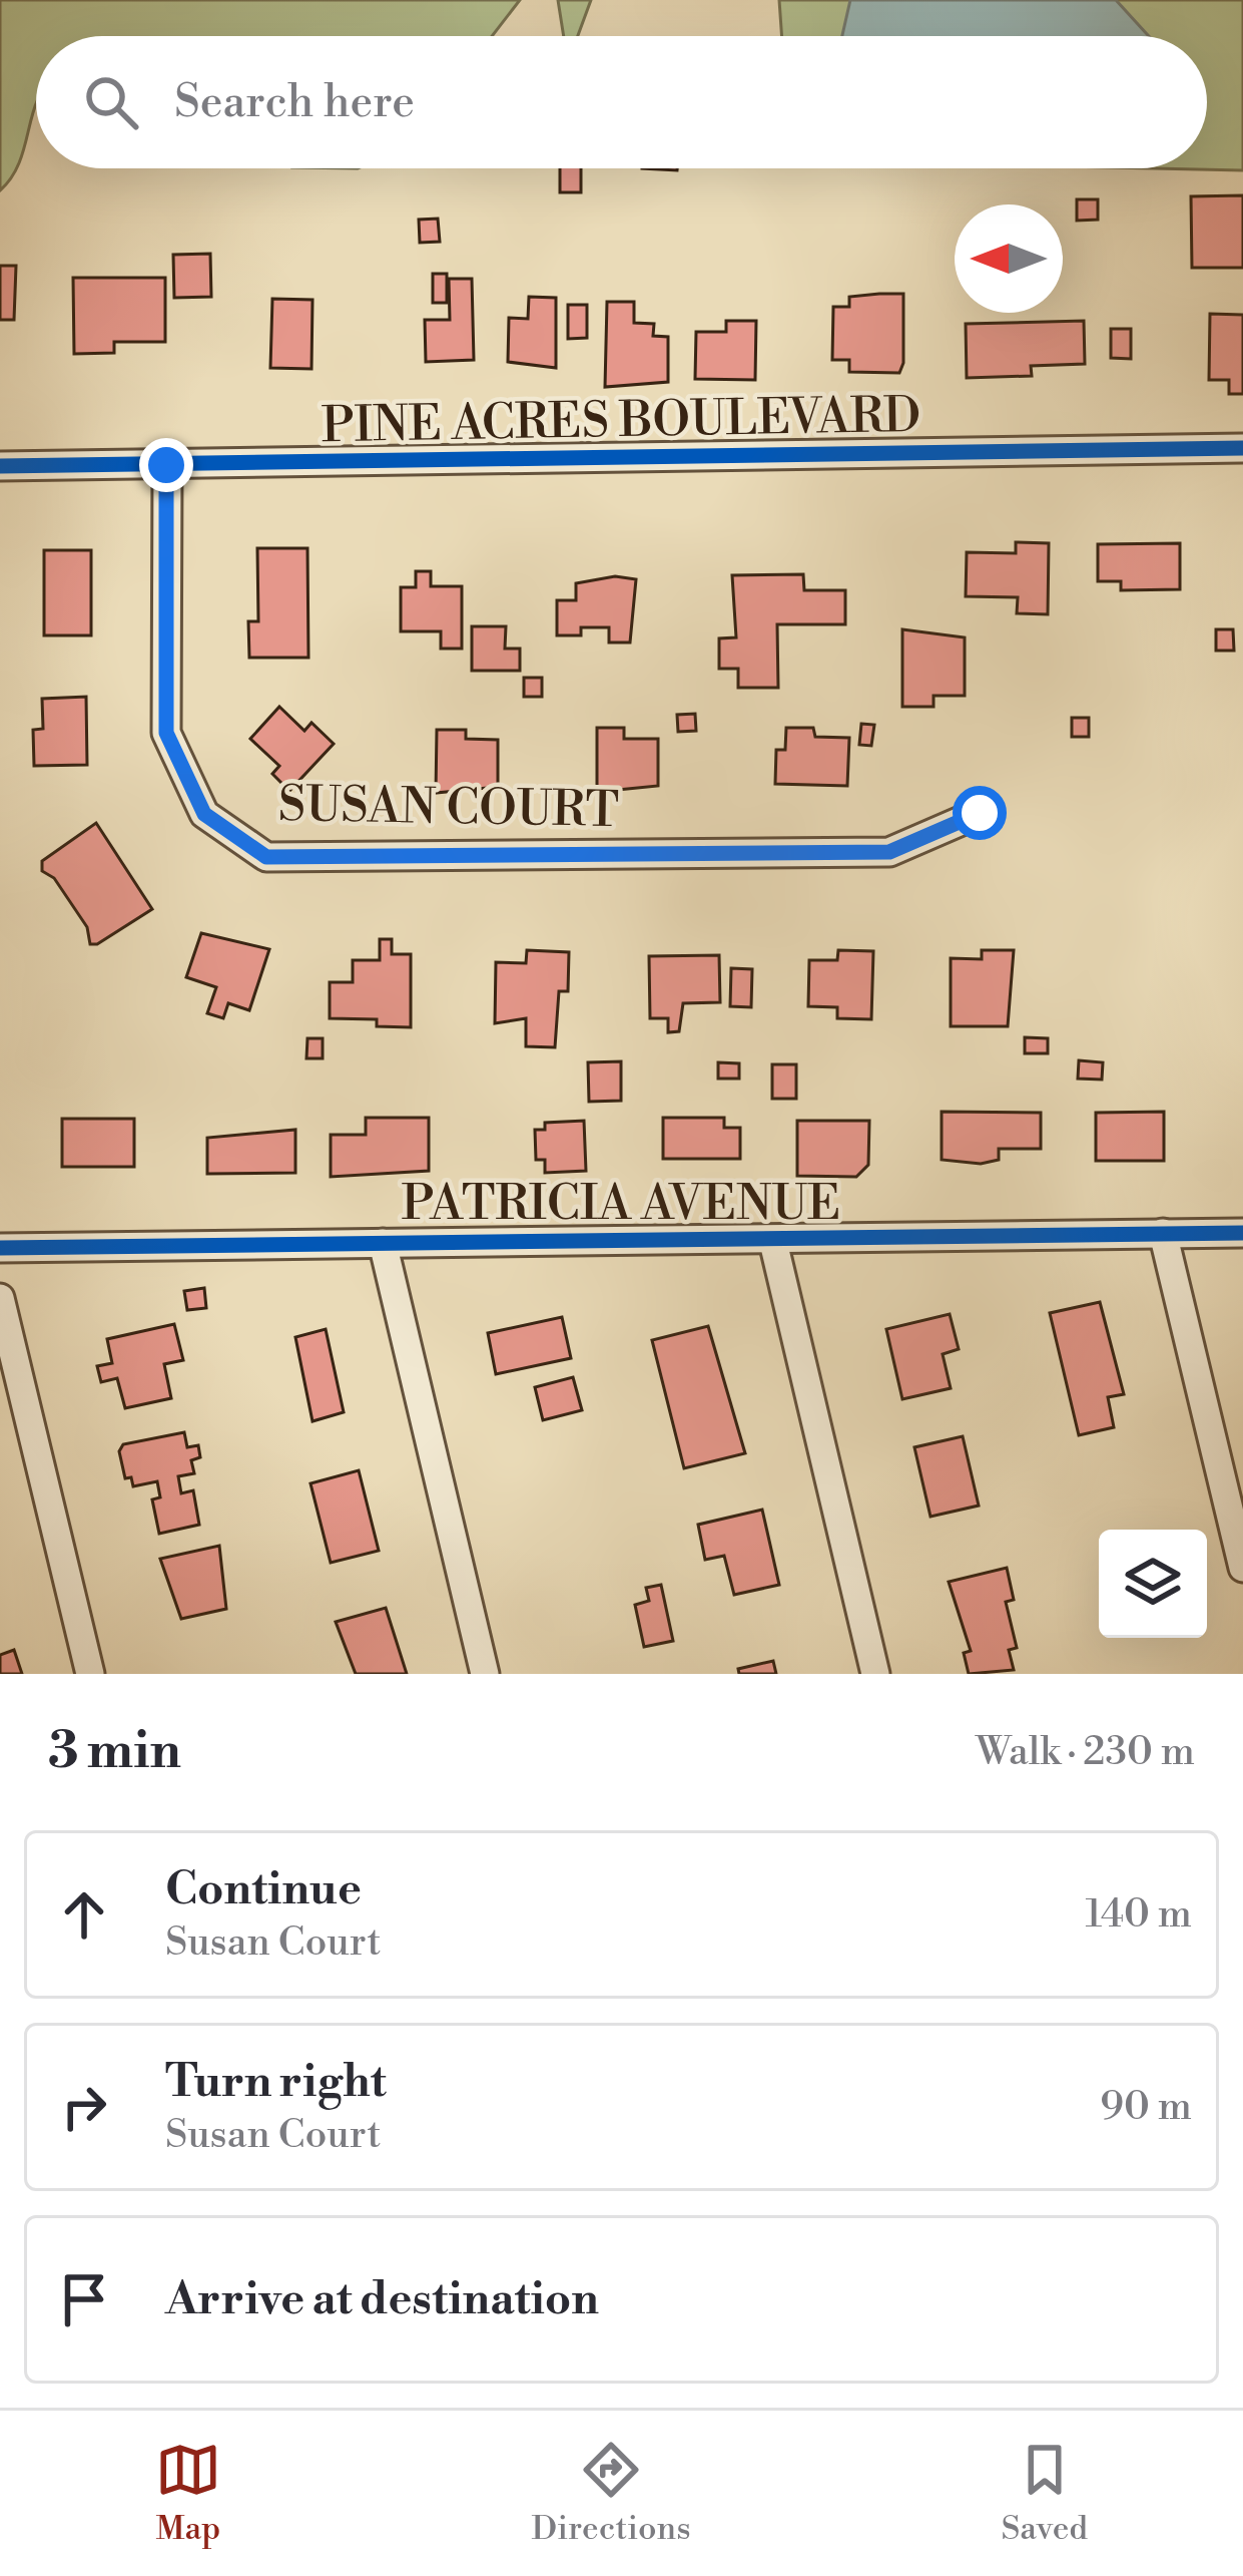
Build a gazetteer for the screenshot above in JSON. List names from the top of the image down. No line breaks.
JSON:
{"streets":{"street":["PINE ACRES BOULEVARD","SUSAN COURT","PATRICIA AVENUE"]},"crossings":[["PINE ACRES BOULEVARD","SUSAN COURT"]],"north":"left","page":{"search":"Search here","heading":["3 min","Walk · 230 m"],"list":[["Continue","Susan Court","140 m"],["Turn right","Susan Court","90 m"],"Arrive at destination"],"nav":["Map","Directions","Saved"]}}
